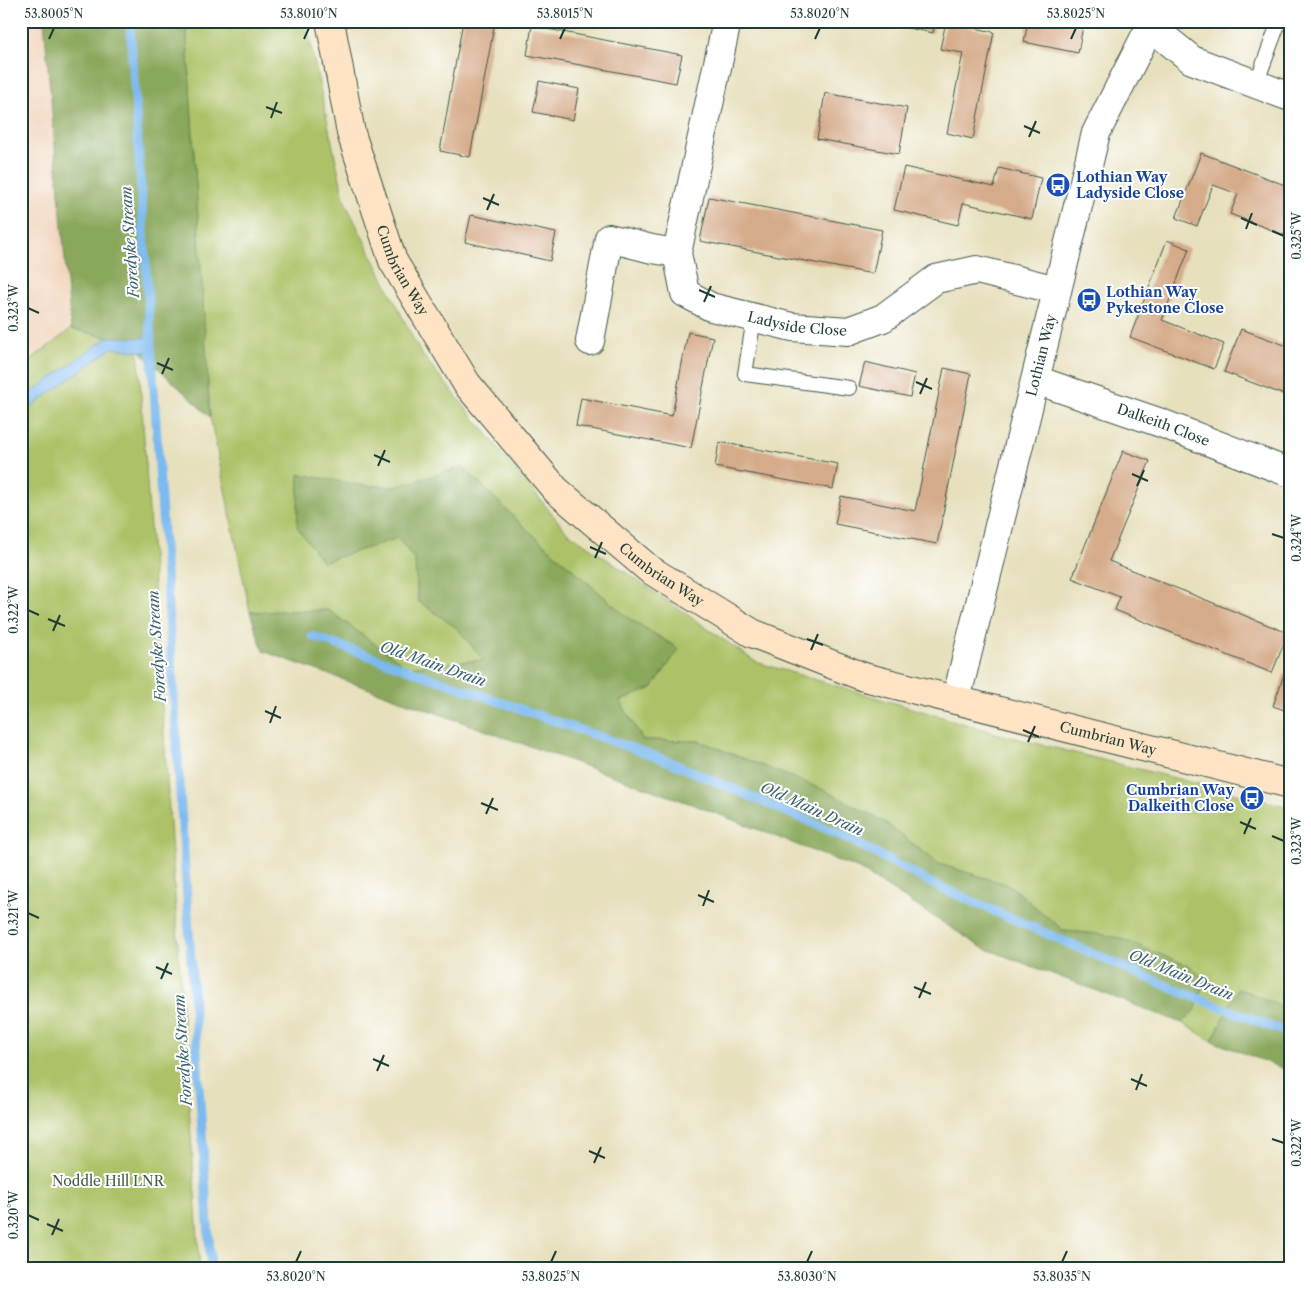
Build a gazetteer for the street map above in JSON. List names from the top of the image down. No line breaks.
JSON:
{"streets":{"street":["Cumbrian Way","Ladyside Close","Lothian Way","Dalkeith Close"]},"crossings":[["Cumbrian Way","Lothian Way"],["Ladyside Close","Lothian Way"],["Lothian Way","Dalkeith Close"]],"water":["Foredyke Stream","Old Main Drain"],"parks":["Noddle Hill LNR"],"places":{"bus stop":["Lothian Way Ladyside Close","Lothian Way Pykestone Close","Cumbrian Way Dalkeith Close"]},"coordinates":["53.8005°N","53.8010°N","53.8015°N","53.8020°N","53.8025°N","0.325°W","0.323°W","0.324°W","0.322°W","0.321°W","0.320°W","53.8030°N","53.8035°N"]}
